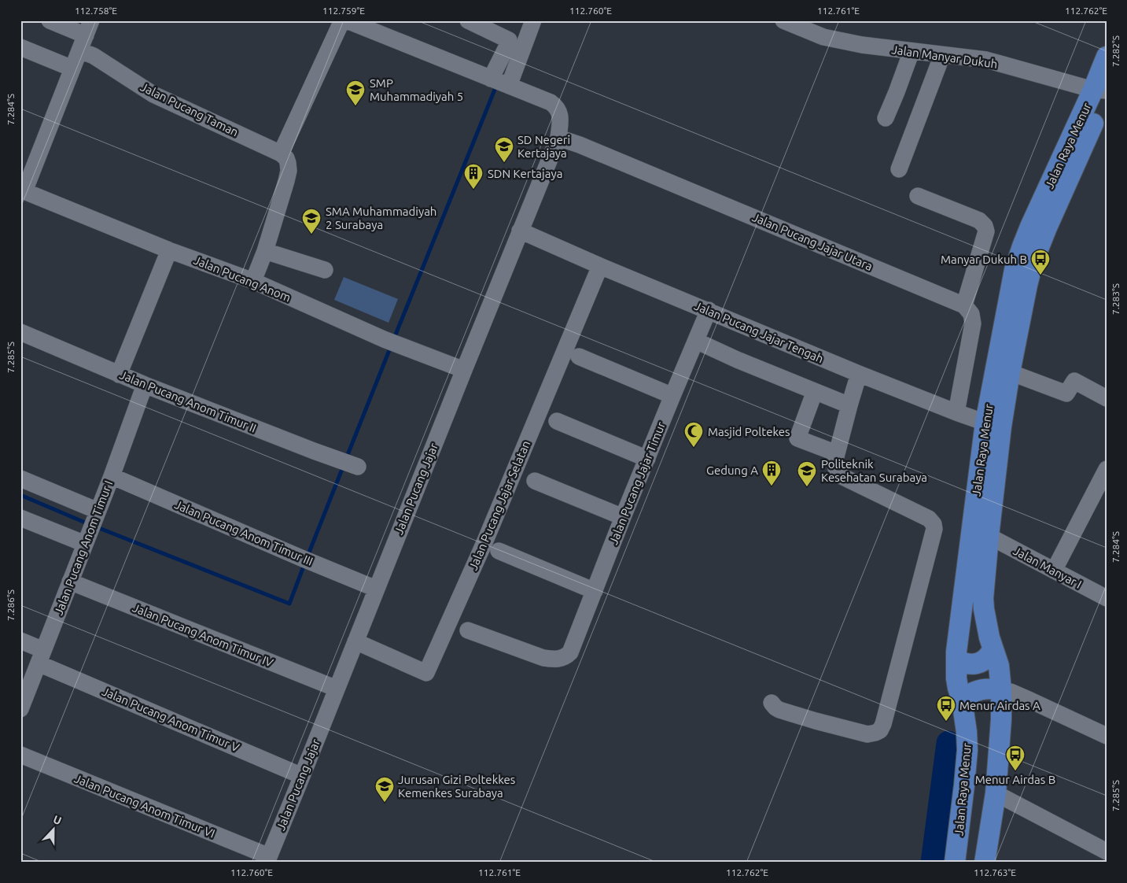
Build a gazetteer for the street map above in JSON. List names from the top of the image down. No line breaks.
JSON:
{"streets":{"main road":["Jalan Raya Menur"],"street":["Jalan Manyar Dukuh","Jalan Pucang Taman","Jalan Pucang Jajar Utara","Jalan Pucang Anom","Jalan Pucang Jajar Tengah","Jalan Pucang Anom Timur II","Jalan Pucang Jajar Timur","Jalan Pucang Jajar","Jalan Pucang Jajar Selatan","Jalan Pucang Anom Timur III","Jalan Pucang Anom Timur I","Jalan Manyar I","Jalan Pucang Anom Timur IV","Jalan Pucang Anom Timur V","Jalan Pucang Anom Timur VI"]},"crossings":[["Jalan Manyar Dukuh","Jalan Raya Menur"],["Jalan Raya Menur","Jalan Pucang Jajar Tengah"],["Jalan Raya Menur","Jalan Manyar I"],["Jalan Pucang Jajar Utara","Jalan Pucang Jajar"],["Jalan Pucang Anom","Jalan Pucang Jajar"],["Jalan Pucang Jajar Tengah","Jalan Pucang Jajar Timur"],["Jalan Pucang Jajar Tengah","Jalan Pucang Jajar"],["Jalan Pucang Jajar Tengah","Jalan Pucang Jajar Selatan"],["Jalan Pucang Anom Timur II","Jalan Pucang Anom Timur I"],["Jalan Pucang Jajar","Jalan Pucang Jajar Selatan"],["Jalan Pucang Jajar","Jalan Pucang Anom Timur III"],["Jalan Pucang Jajar","Jalan Pucang Anom Timur IV"],["Jalan Pucang Jajar","Jalan Pucang Anom Timur V"],["Jalan Pucang Jajar","Jalan Pucang Anom Timur VI"],["Jalan Pucang Anom Timur III","Jalan Pucang Anom Timur I"],["Jalan Pucang Anom Timur I","Jalan Pucang Anom Timur IV"],["Jalan Pucang Anom Timur I","Jalan Pucang Anom Timur V"]],"places":{"school or university":["SMP Muhammadiyah 5","SD Negeri Kertajaya","SMA Muhammadiyah 2 Surabaya","Politeknik Kesehatan Surabaya","Jurusan Gizi Poltekkes Kemenkes Surabaya"],"building":["SDN Kertajaya","Gedung A"],"bus stop":["Manyar Dukuh B","Menur Airdas A","Menur Airdas B"],"mosque":["Masjid Poltekes"]},"north":"top","coordinates":["112.758°E","112.759°E","112.760°E","112.761°E","112.762°E","7.282°S","7.284°S","7.283°S","7.285°S","7.286°S","112.763°E"]}
